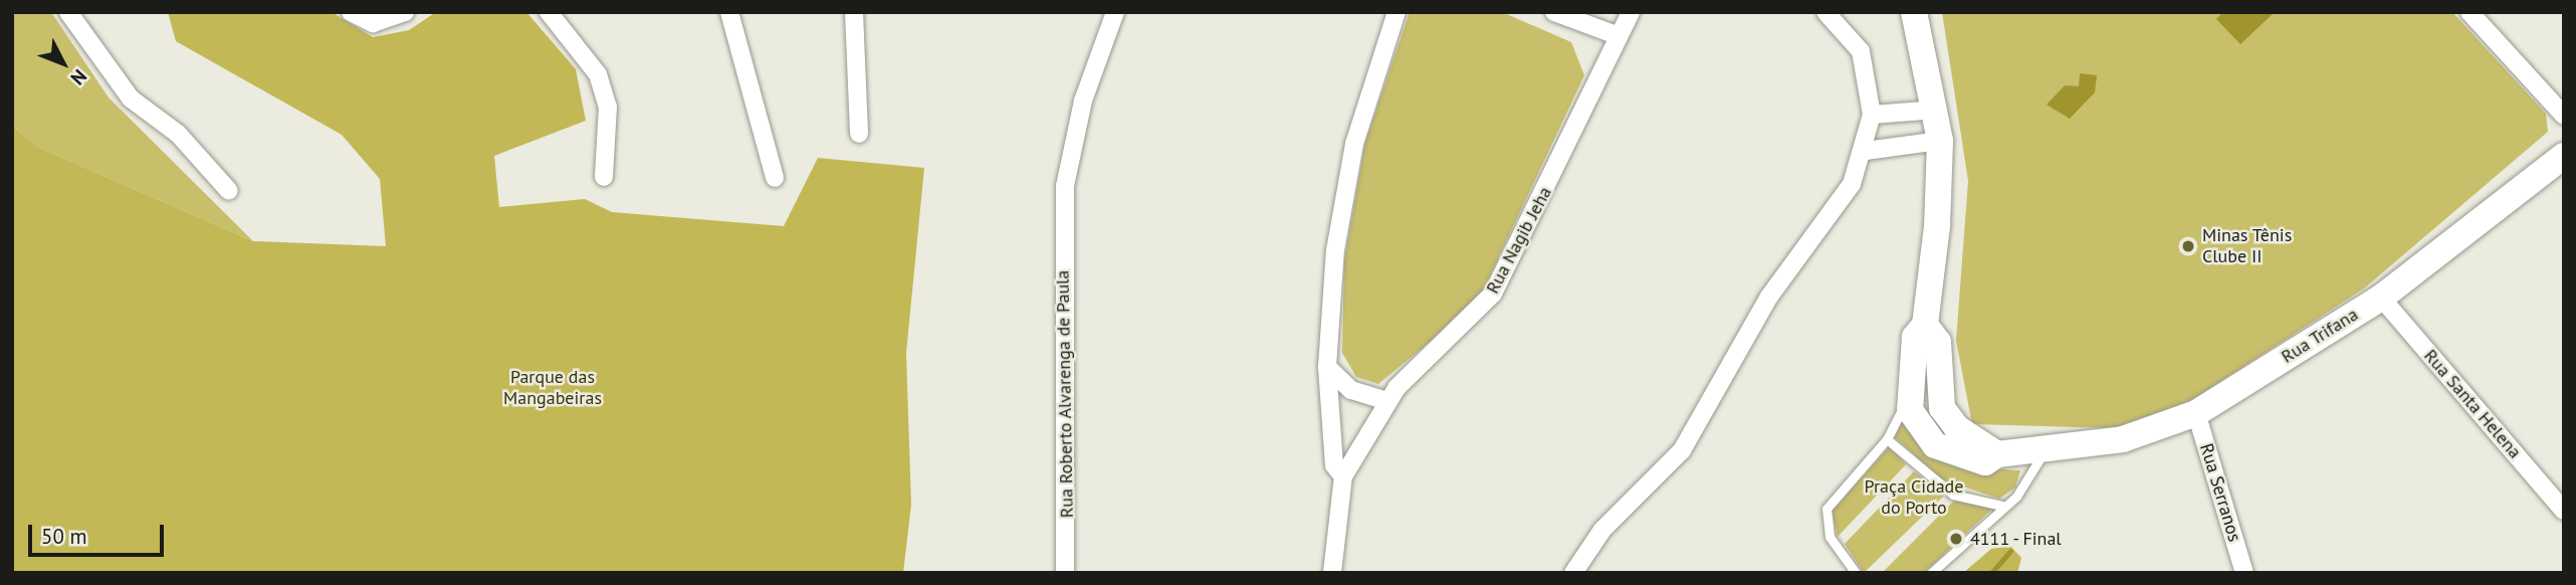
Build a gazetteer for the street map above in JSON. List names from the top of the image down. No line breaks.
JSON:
{"streets":{"street":["Rua Nagib Jeha","Rua Trifana","Rua Roberto Alvarenga de Paula","Rua Santa Helena","Rua Serranos"]},"crossings":[["Rua Trifana","Rua Santa Helena"],["Rua Trifana","Rua Serranos"]],"parks":["Parque das Mangabeiras","Praça Cidade do Porto"],"places":["Minas Tênis Clube II","4111 - Final"],"scale_bar":"50 m","north":"bottom right"}
